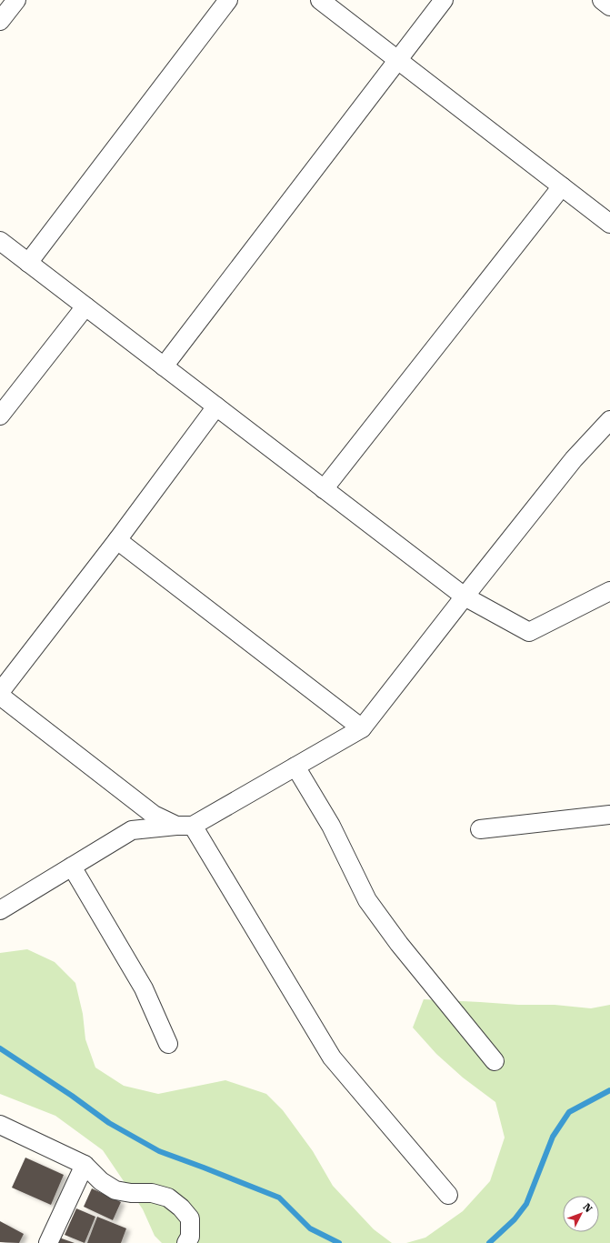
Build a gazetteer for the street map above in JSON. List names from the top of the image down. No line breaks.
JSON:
{"north":"top right"}
